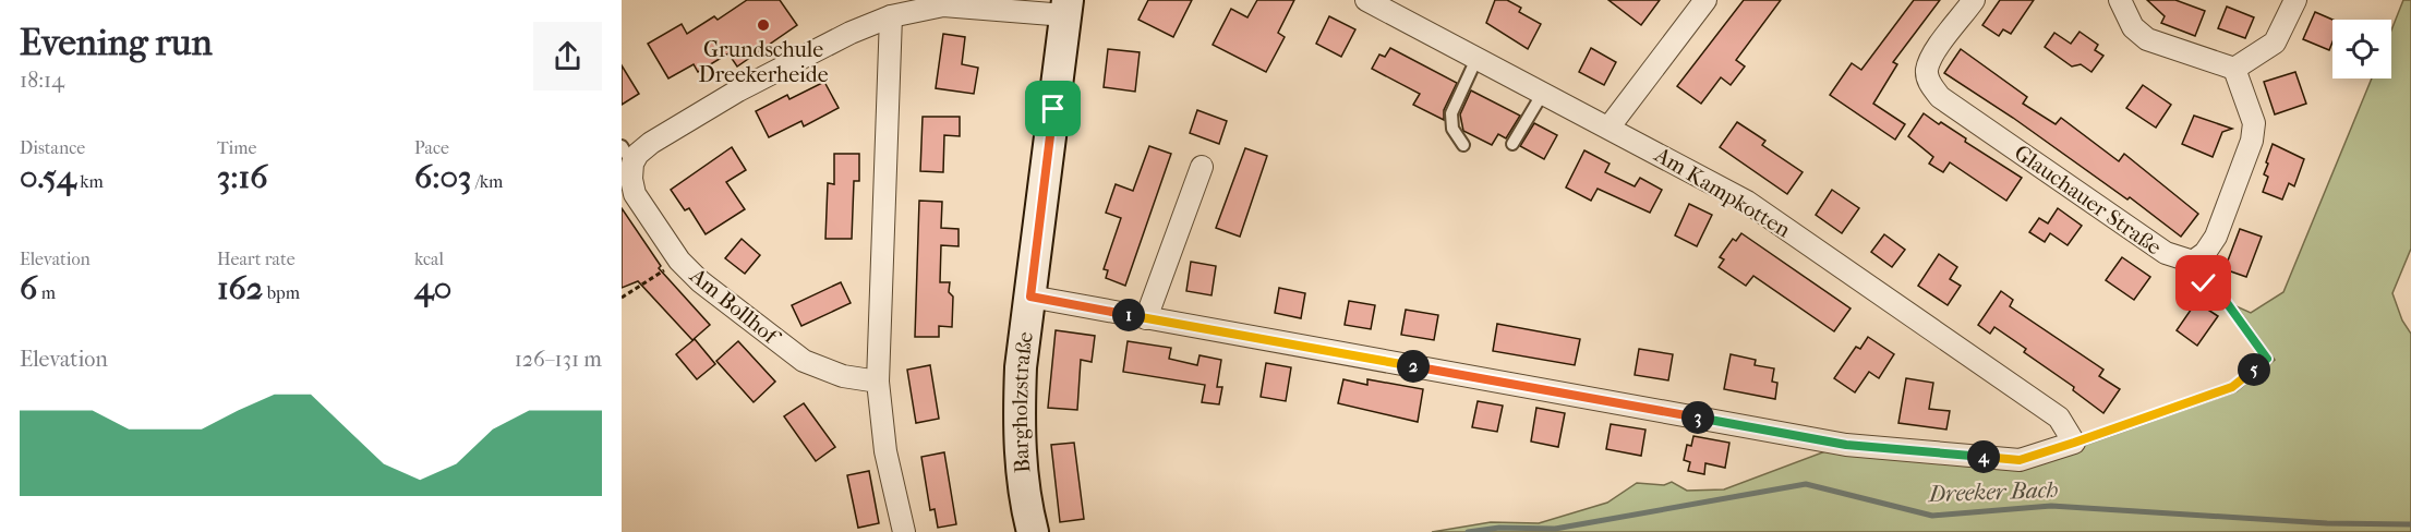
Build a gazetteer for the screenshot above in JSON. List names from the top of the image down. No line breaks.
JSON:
{"streets":{"main road":["Bargholzstraße"],"street":["Am Kampkotten","Glauchauer Straße","Am Bollhof"]},"crossings":[["Am Bollhof","Bargholzstraße"]],"water":["Dreeker Bach"],"places":["Grundschule Dreekerheide"],"page":{"heading":["Evening run","18:14"],"stats":[["Distance","0.54 km"],["Time","3:16"],["Pace","6:03 /km"],["Elevation","6 m"],["Heart rate","162 bpm"],["kcal","40"]],"pins":["1","2","5","3","4"],"chart":["Elevation","126–131 m"]}}
